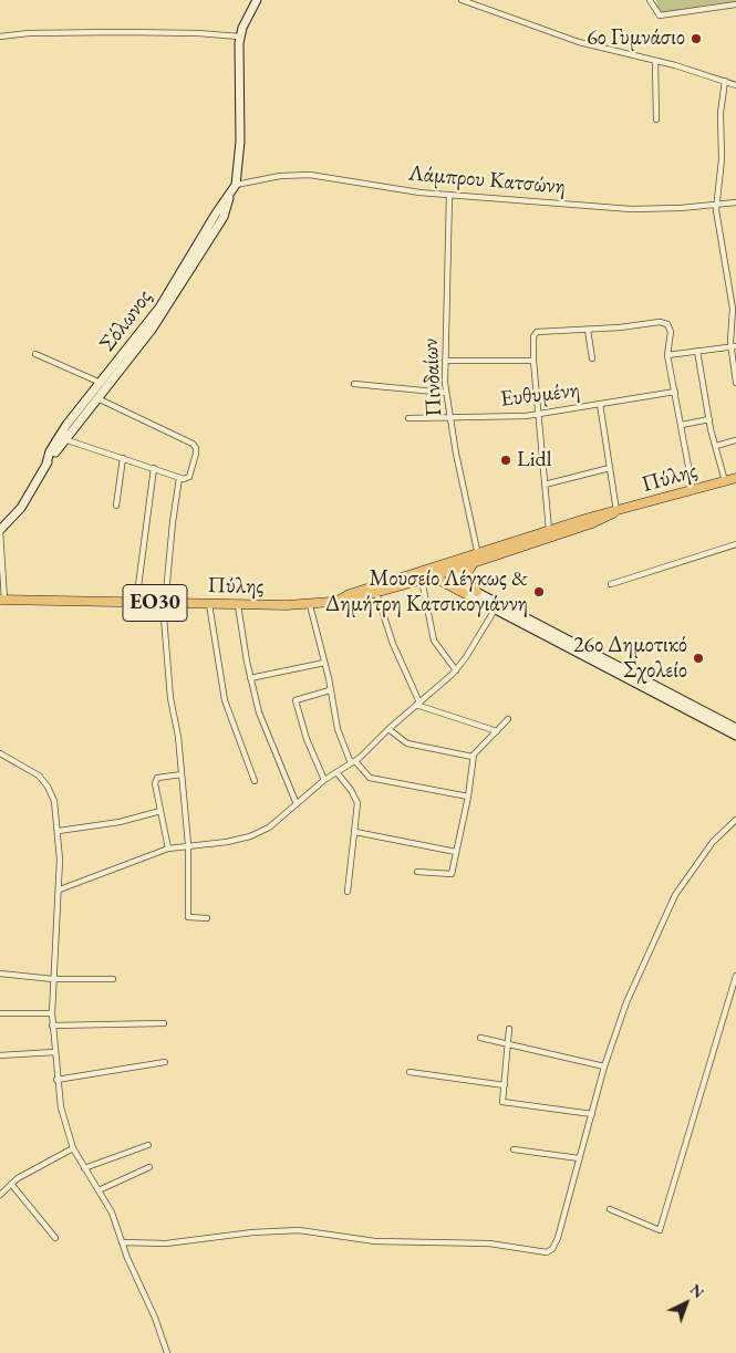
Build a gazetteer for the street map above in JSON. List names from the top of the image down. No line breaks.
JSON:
{"streets":{"main road":["Πύλης","ΕΟ30"],"street":["Λάμπρου Κατσώνη","Σόλωνος","Πινδαίων","Ευθυμένη"]},"crossings":[["Λάμπρου Κατσώνη","Σόλωνος"],["Λάμπρου Κατσώνη","Πινδαίων"],["Πινδαίων","Ευθυμένη"],["Πινδαίων","Πύλης"]],"places":["6ο Γυμνάσιο","Lidl","Μουσείο Λέγκως & Δημήτρη Κατσικογιάννη","26ο Δημοτικό Σχολείο"],"north":"top right"}
